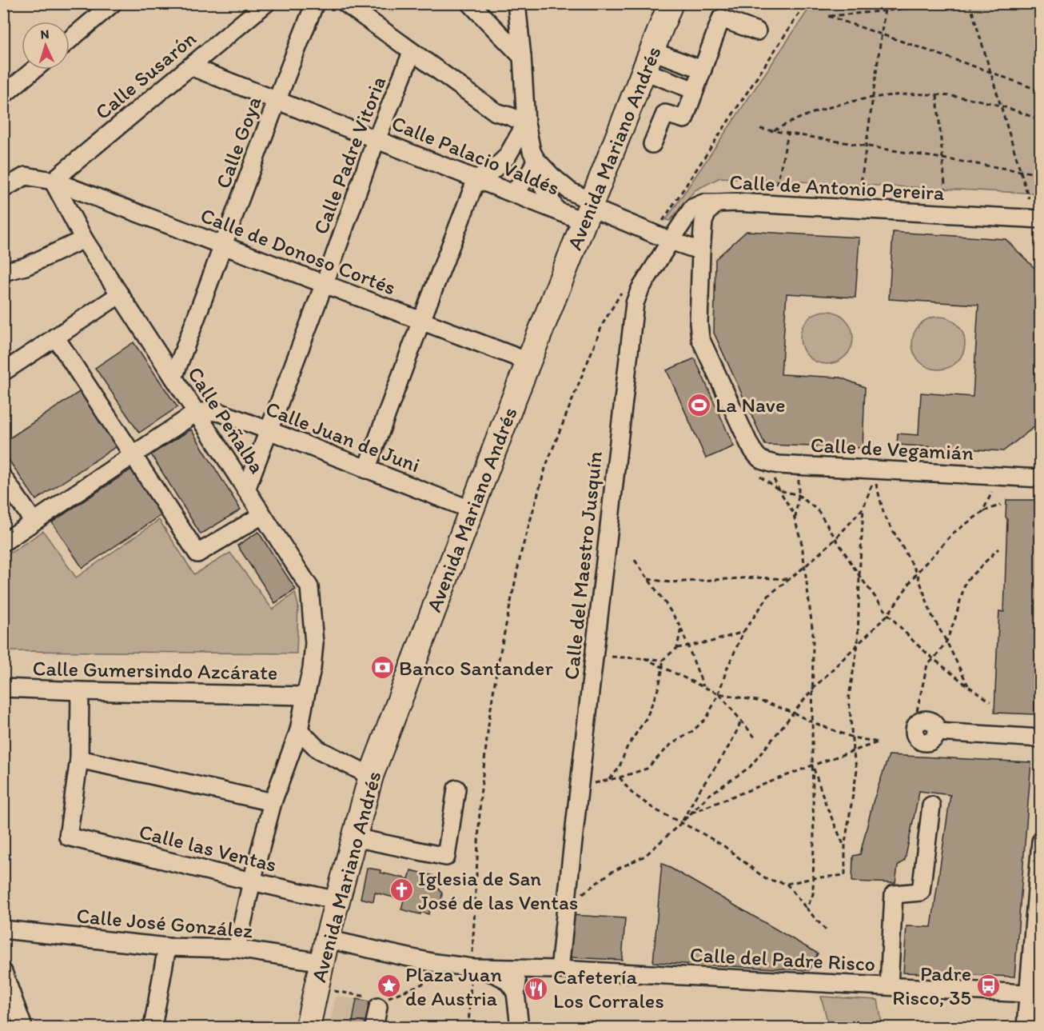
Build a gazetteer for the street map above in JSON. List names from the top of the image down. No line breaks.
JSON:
{"streets":{"main road":["Avenida Mariano Andrés"],"street":["Calle Susarón","Calle Goya","Calle Padre Vitoria","Calle Palacio Valdés","Calle de Antonio Pereira","Calle de Donoso Cortés","Calle Peñalba","Calle Juan de Juni","Calle de Vegamián","Calle del Maestro Jusquín","Calle Gumersindo Azcárate","Calle las Ventas","Calle José González","Calle del Padre Risco"]},"crossings":[["Calle Susarón","Calle Palacio Valdés"],["Calle Susarón","Calle de Donoso Cortés"],["Calle Susarón","Calle Peñalba"],["Calle Goya","Calle Palacio Valdés"],["Calle Goya","Calle de Donoso Cortés"],["Calle Goya","Calle Peñalba"],["Avenida Mariano Andrés","Calle Palacio Valdés"],["Avenida Mariano Andrés","Calle de Donoso Cortés"],["Avenida Mariano Andrés","Calle Juan de Juni"],["Avenida Mariano Andrés","Calle las Ventas"],["Avenida Mariano Andrés","Calle José González"],["Calle Padre Vitoria","Calle Palacio Valdés"],["Calle Padre Vitoria","Calle de Donoso Cortés"],["Calle Padre Vitoria","Calle Peñalba"],["Calle Padre Vitoria","Calle Juan de Juni"],["Calle de Antonio Pereira","Calle de Vegamián"],["Calle de Antonio Pereira","Calle del Maestro Jusquín"],["Calle de Donoso Cortés","Calle Peñalba"],["Calle Peñalba","Calle Juan de Juni"],["Calle Peñalba","Calle Gumersindo Azcárate"],["Calle Peñalba","Calle las Ventas"],["Calle Peñalba","Calle José González"],["Calle del Maestro Jusquín","Calle del Padre Risco"]],"places":{"sports":["La Nave"],"bank":["Banco Santander"],"church":["Iglesia de San José de las Ventas"],"bus stop":["Padre Risco, 35"],"place":["Plaza Juan de Austria"],"restaurant":["Cafetería Los Corrales"]},"north":"top"}
